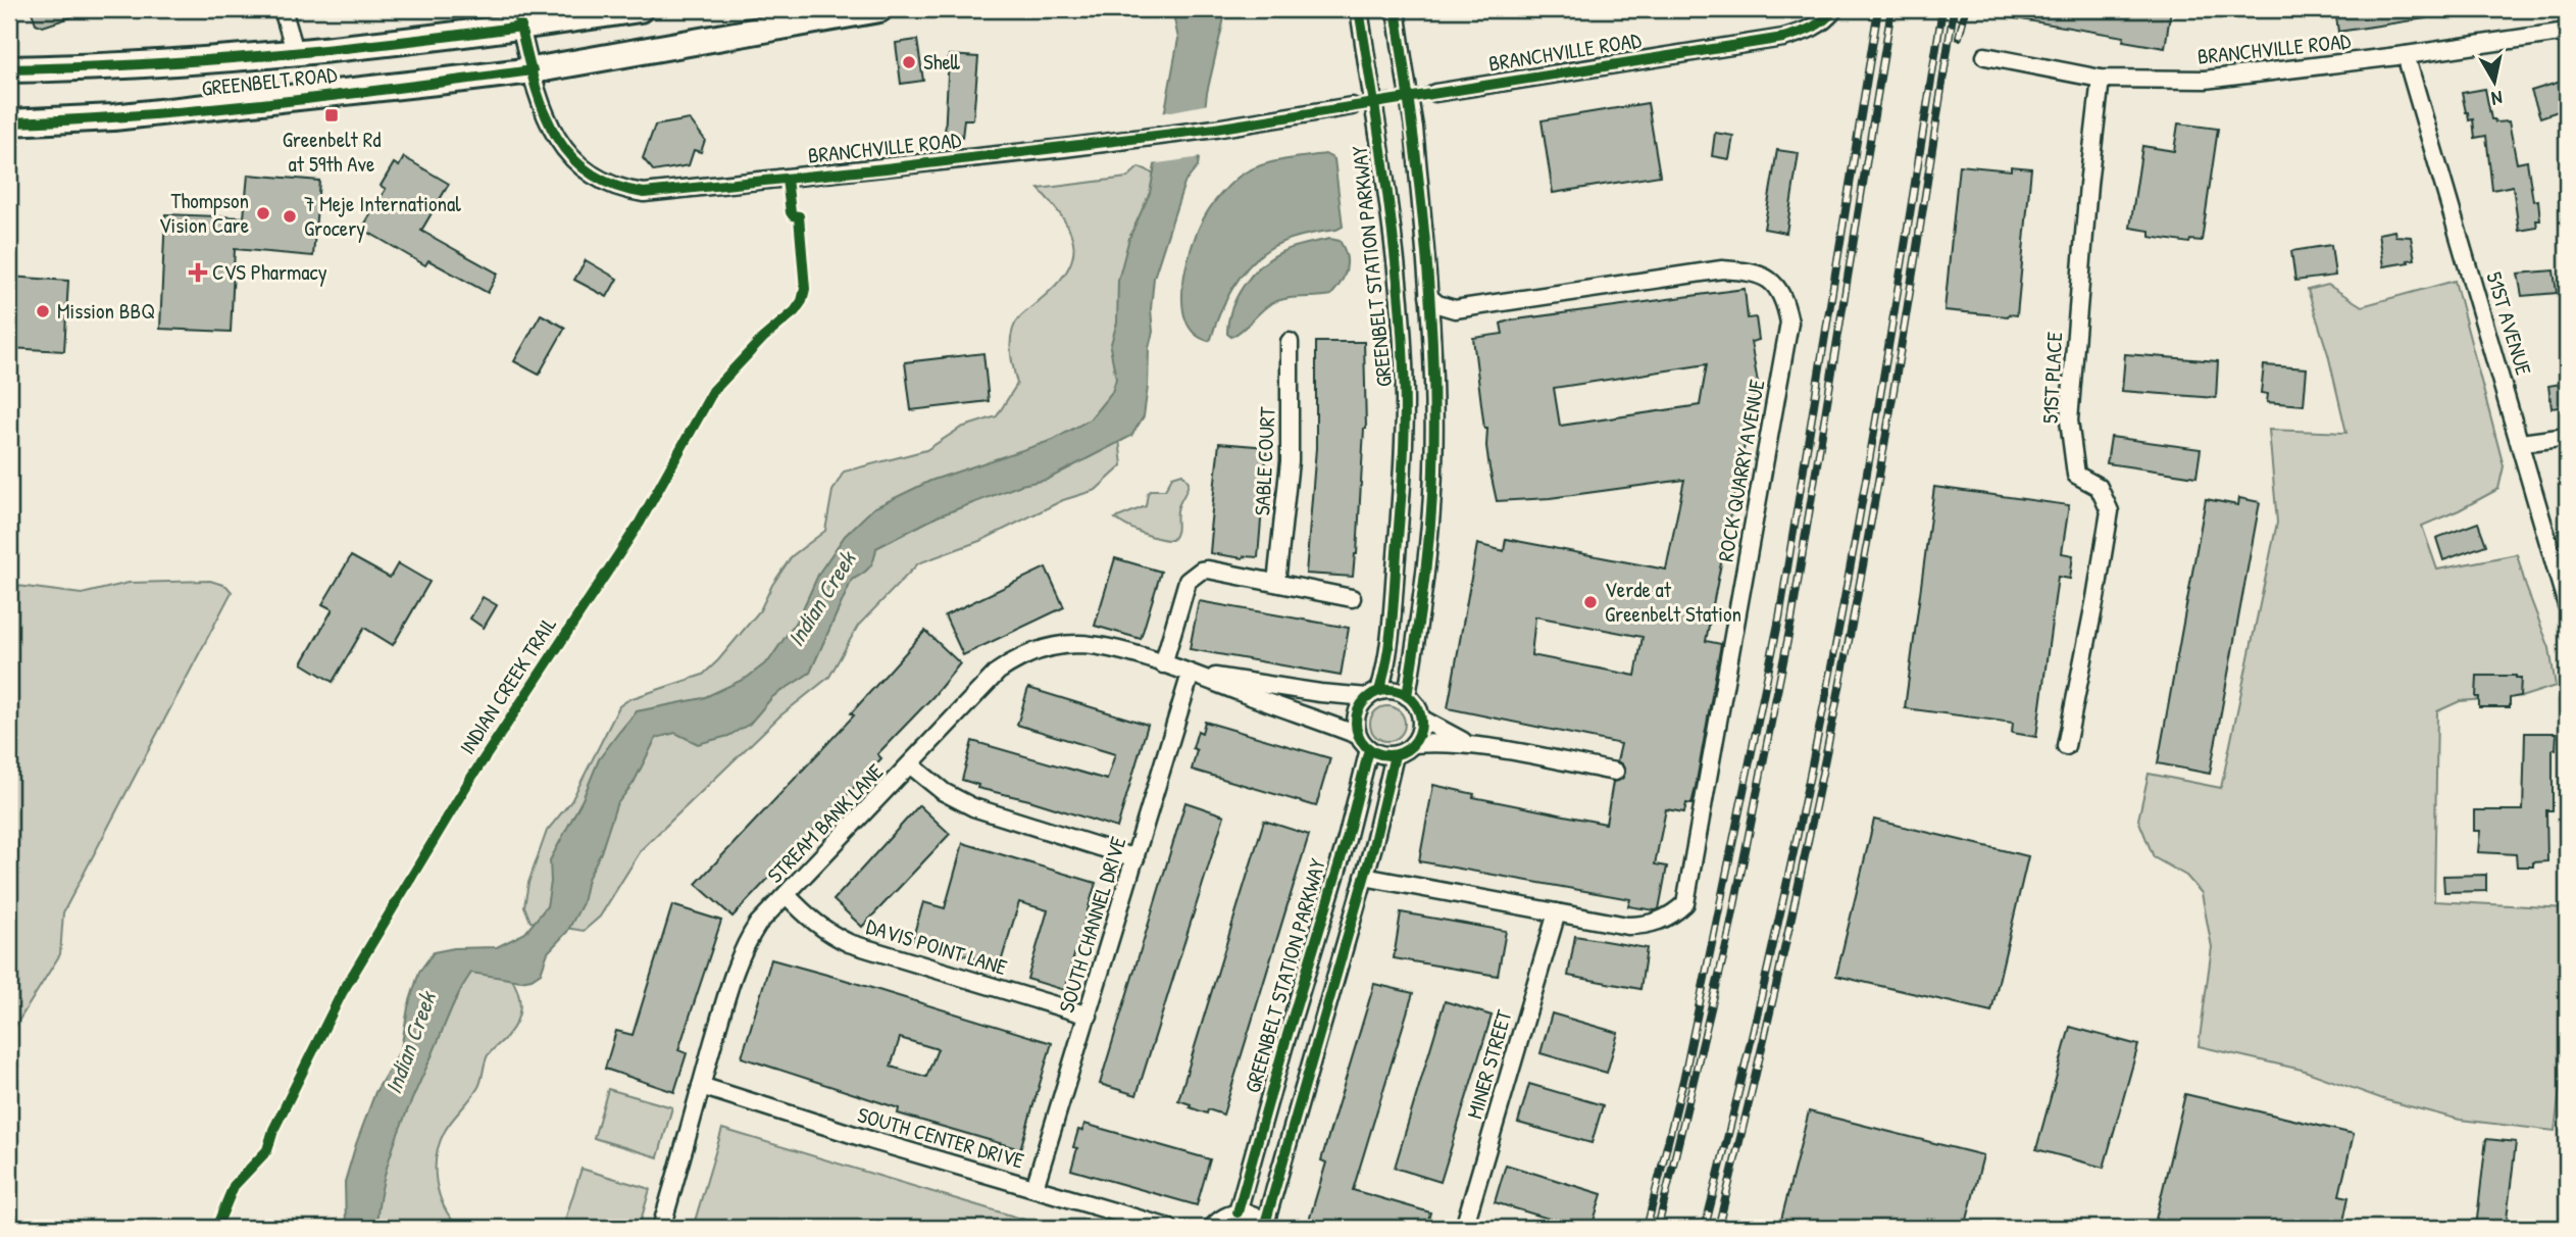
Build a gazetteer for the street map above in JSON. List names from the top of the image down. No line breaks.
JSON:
{"streets":{"main road":["GREENBELT ROAD"],"street":["BRANCHVILLE ROAD","GREENBELT STATION PARKWAY","51ST AVENUE","51ST PLACE","SABLE COURT","ROCK QUARRY AVENUE","STREAM BANK LANE","SOUTH CHANNEL DRIVE","DAVIS POINT LANE","MINER STREET","SOUTH CENTER DRIVE"],"cycle path":["INDIAN CREEK TRAIL"]},"crossings":[["BRANCHVILLE ROAD","GREENBELT ROAD"],["BRANCHVILLE ROAD","51ST AVENUE"],["BRANCHVILLE ROAD","51ST PLACE"],["GREENBELT STATION PARKWAY","STREAM BANK LANE"],["ROCK QUARRY AVENUE","MINER STREET"],["STREAM BANK LANE","SOUTH CHANNEL DRIVE"],["STREAM BANK LANE","DAVIS POINT LANE"],["STREAM BANK LANE","SOUTH CENTER DRIVE"],["SOUTH CHANNEL DRIVE","DAVIS POINT LANE"],["SOUTH CHANNEL DRIVE","SOUTH CENTER DRIVE"]],"water":["Indian Creek"],"places":{"other":["Shell","Thompson Vision Care","7 Meje International Grocery","Mission BBQ","Verde at Greenbelt Station"],"transit":["Greenbelt Rd at 59th Ave"],"health":["CVS Pharmacy"]},"north":"bottom"}
